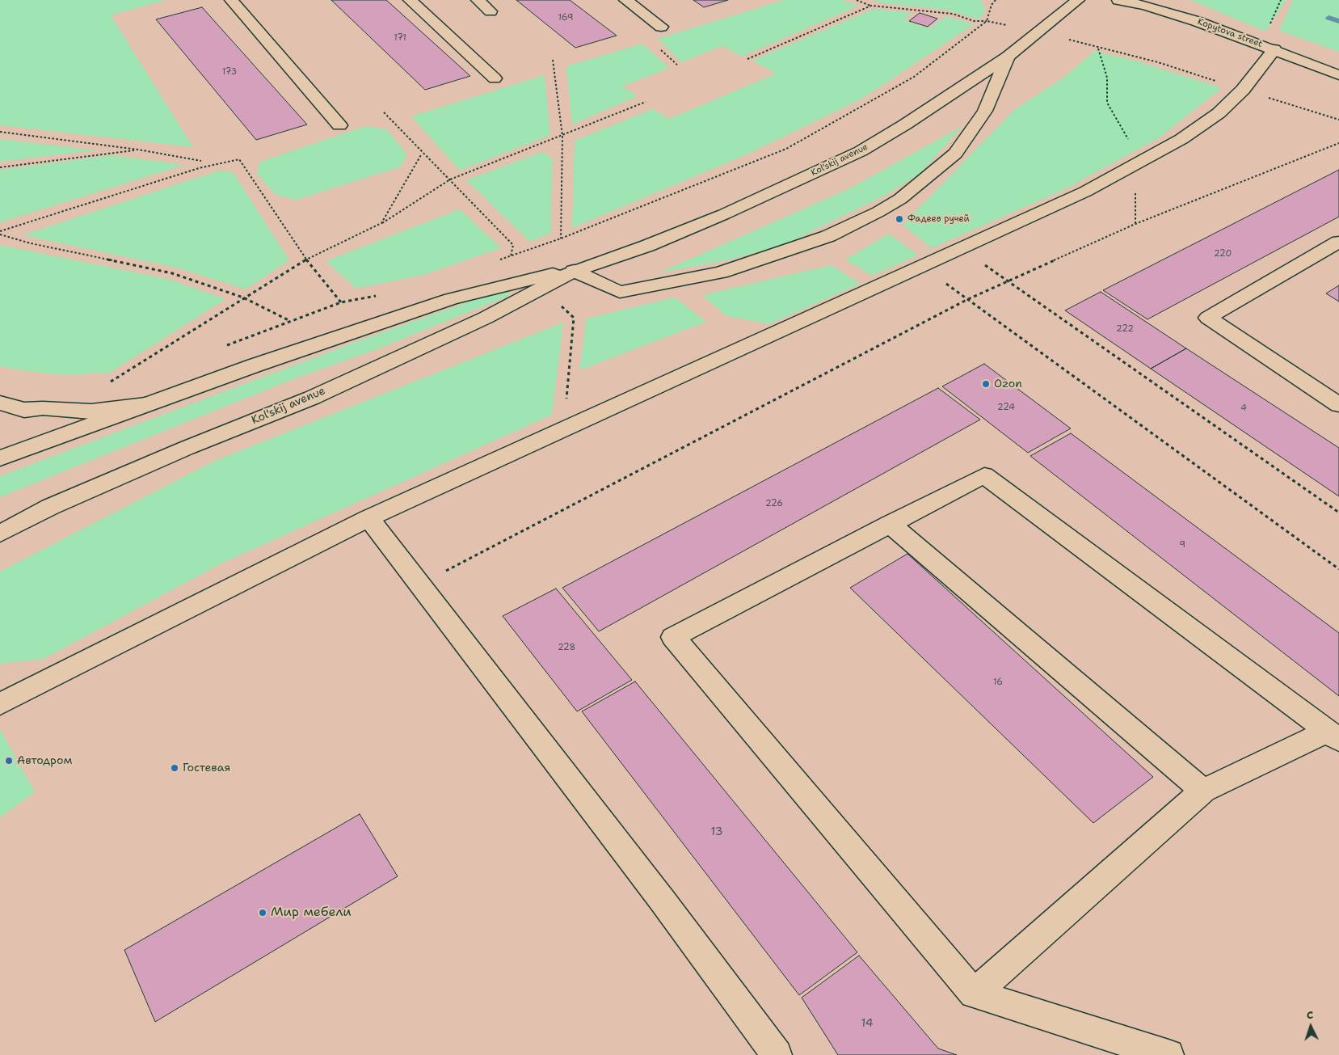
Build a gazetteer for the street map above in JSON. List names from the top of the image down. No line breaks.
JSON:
{"streets":{"main road":["Kopytova street","Kol'skij avenue"]},"places":["Фадеев ручей","Ozon","Автодром","Гостевая","Мир мебели"],"house_numbers":["169","171","173","220","222","224","4","226","9","228","16","13","14"],"north":"top"}
